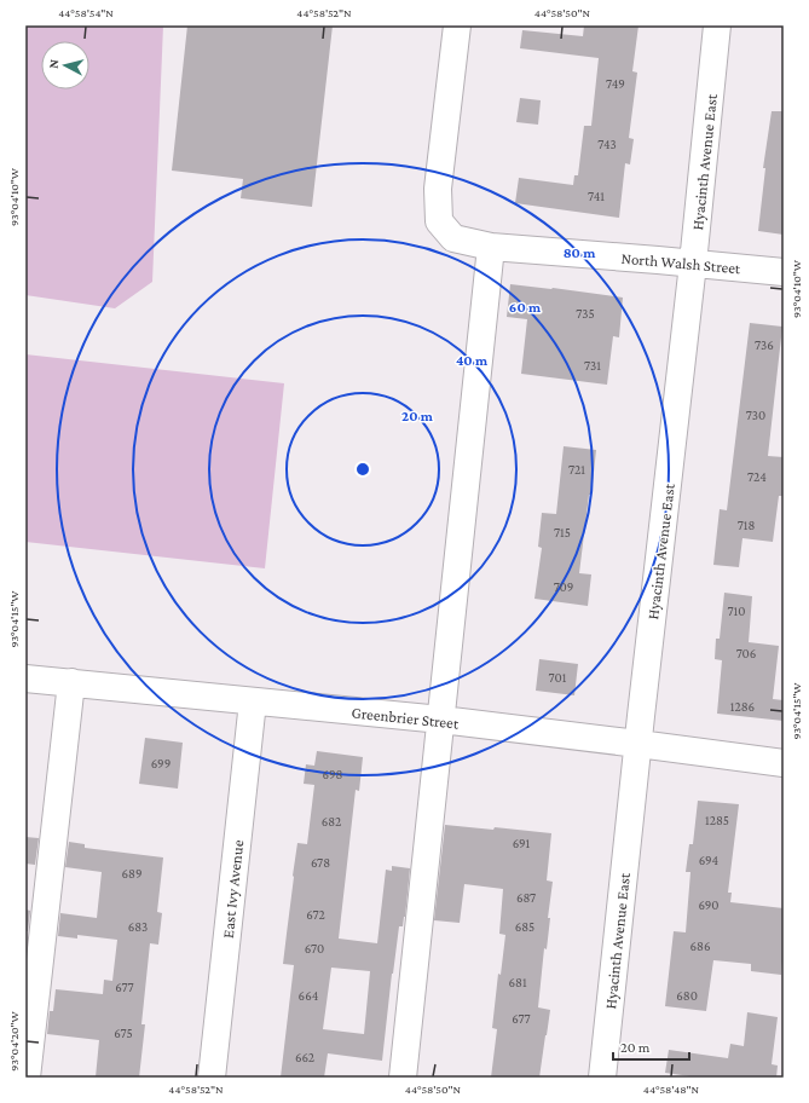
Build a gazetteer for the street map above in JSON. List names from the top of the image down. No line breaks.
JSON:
{"streets":{"street":["Hyacinth Avenue East","North Walsh Street","Greenbrier Street","East Ivy Avenue"]},"crossings":[["Hyacinth Avenue East","North Walsh Street"],["Hyacinth Avenue East","Greenbrier Street"],["Greenbrier Street","East Ivy Avenue"]],"house_numbers":["749","743","741","735","736","731","730","721","724","718","715","709","710","706","701","1286","699","698","1285","682","691","694","678","689","687","690","672","683","685","686","670","681","677","664","680","677","675","662"],"scale_bar":"20 m","north":"left","coordinates":["44°58'54\"N","44°58'52\"N","44°58'50\"N","93°04'10\"W","93°04'15\"W","93°04'20\"W","44°58'48\"N"],"rings":["80 m","60 m","40 m","20 m"]}
